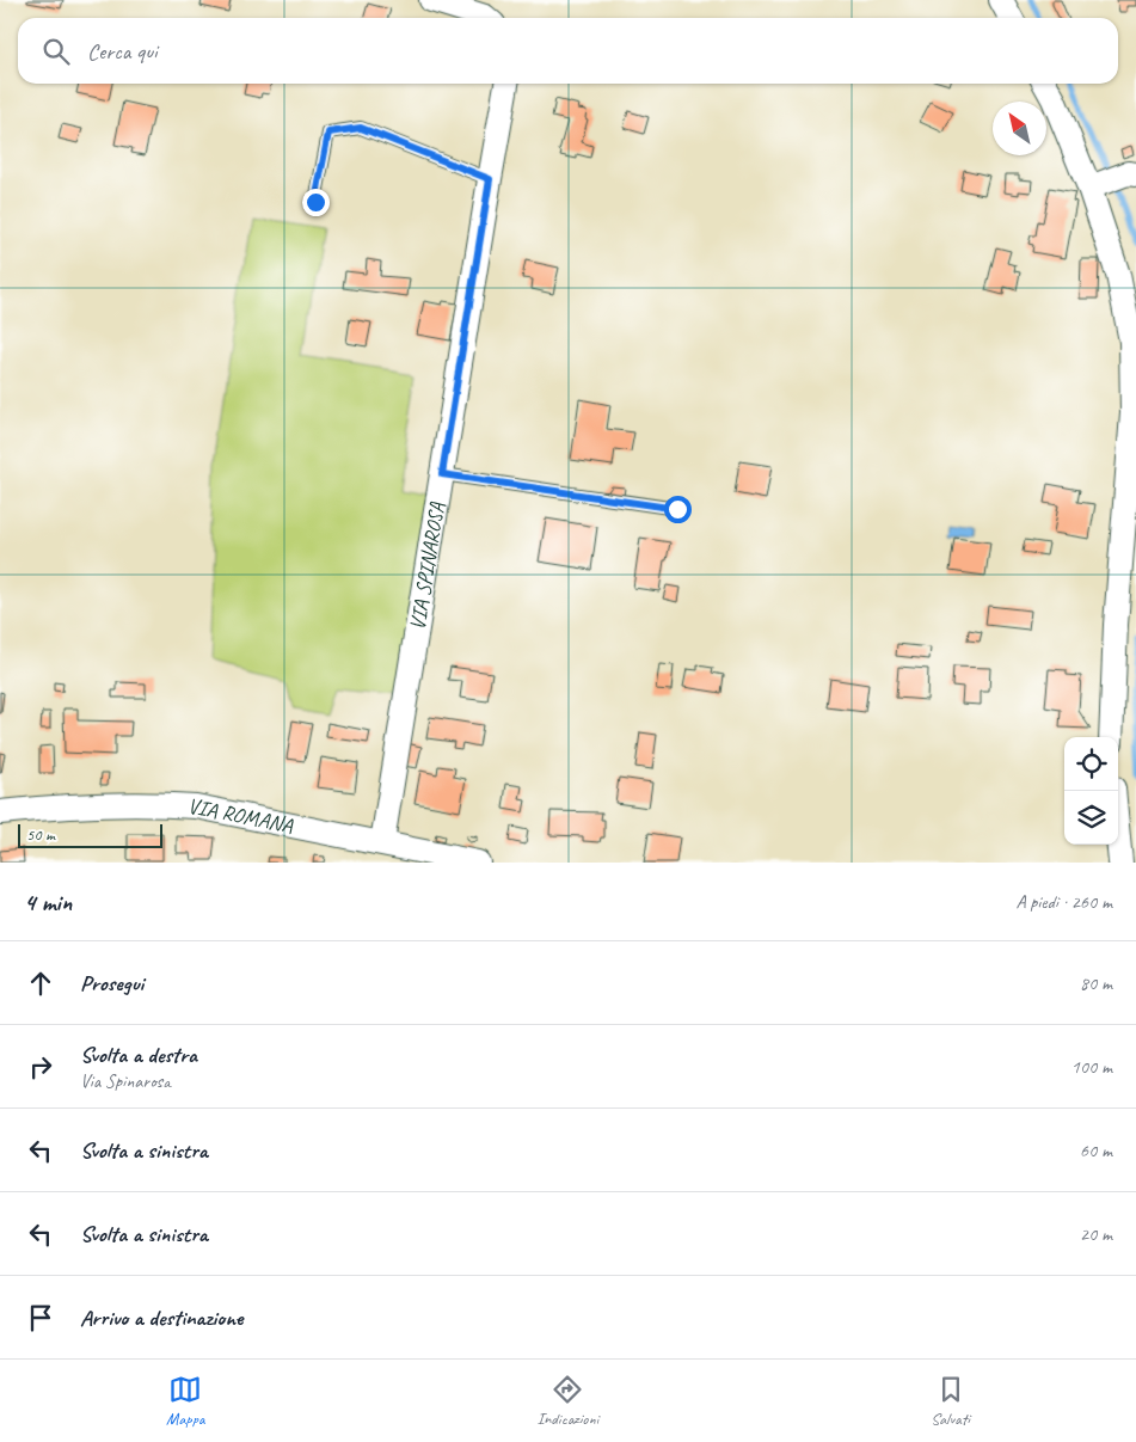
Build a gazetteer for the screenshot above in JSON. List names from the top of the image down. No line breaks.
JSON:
{"streets":{"street":["VIA SPINAROSA","VIA ROMANA"]},"crossings":[["VIA SPINAROSA","VIA ROMANA"]],"scale_bar":"50 m","north":"top left","page":{"search":"Cerca qui","scale":"50 m","heading":["4 min","A piedi · 260 m"],"list":[["Prosegui","80 m"],["Svolta a destra","Via Spinarosa","100 m"],["Svolta a sinistra","60 m"],["Svolta a sinistra","20 m"],"Arrivo a destinazione"],"nav":["Mappa","Indicazioni","Salvati"]}}
